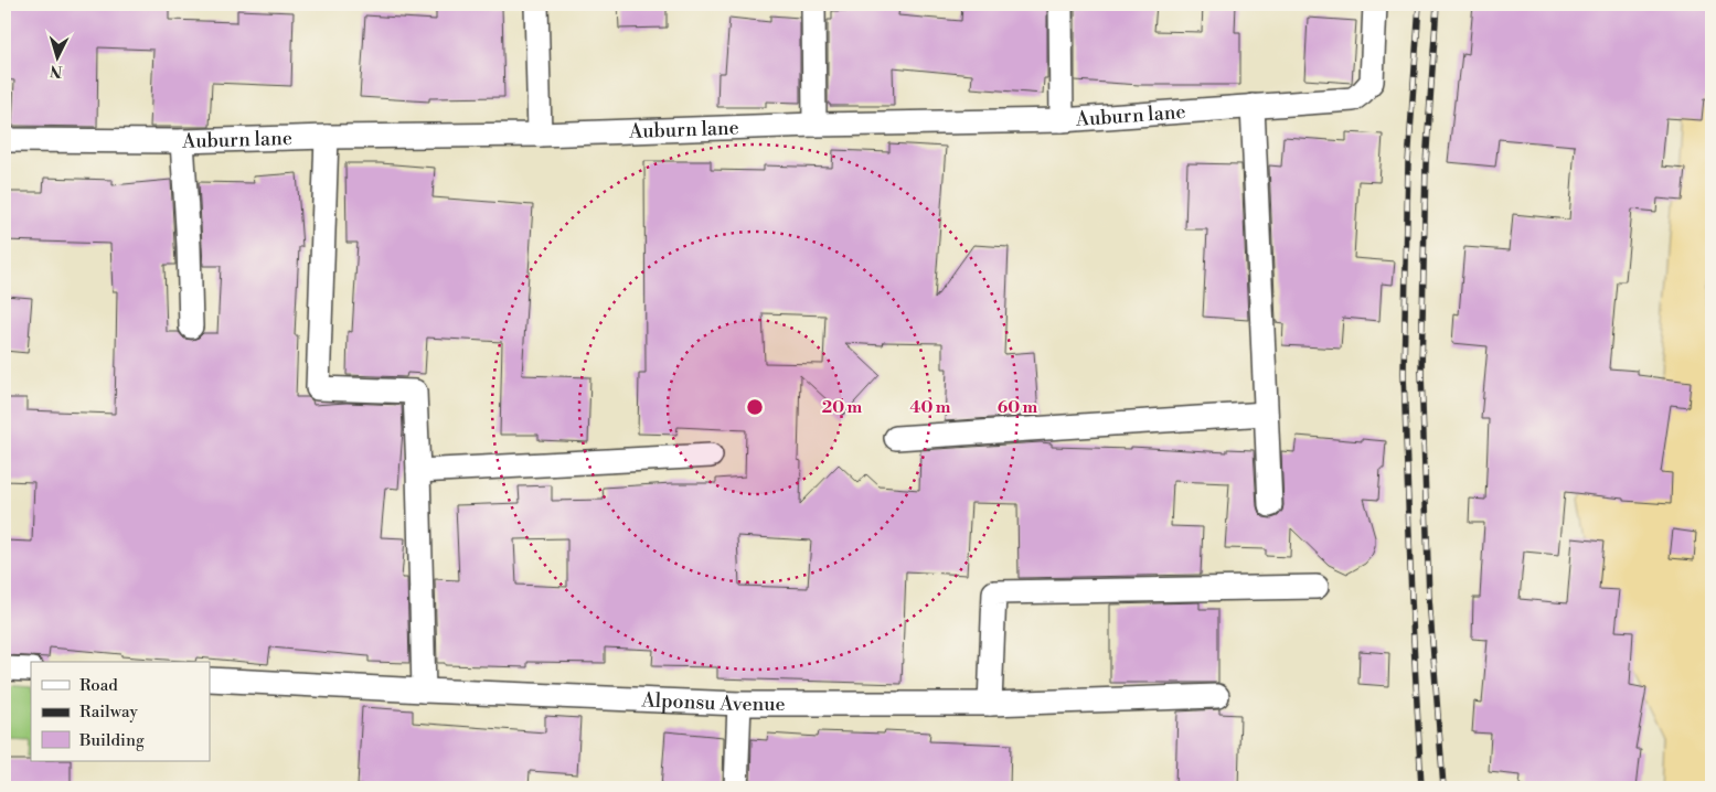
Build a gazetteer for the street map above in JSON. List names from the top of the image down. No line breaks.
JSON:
{"streets":{"street":["Auburn lane","Alponsu Avenue"]},"legend":["Road","Railway","Building"],"north":"bottom","rings":["20 m","40 m","60 m"]}
